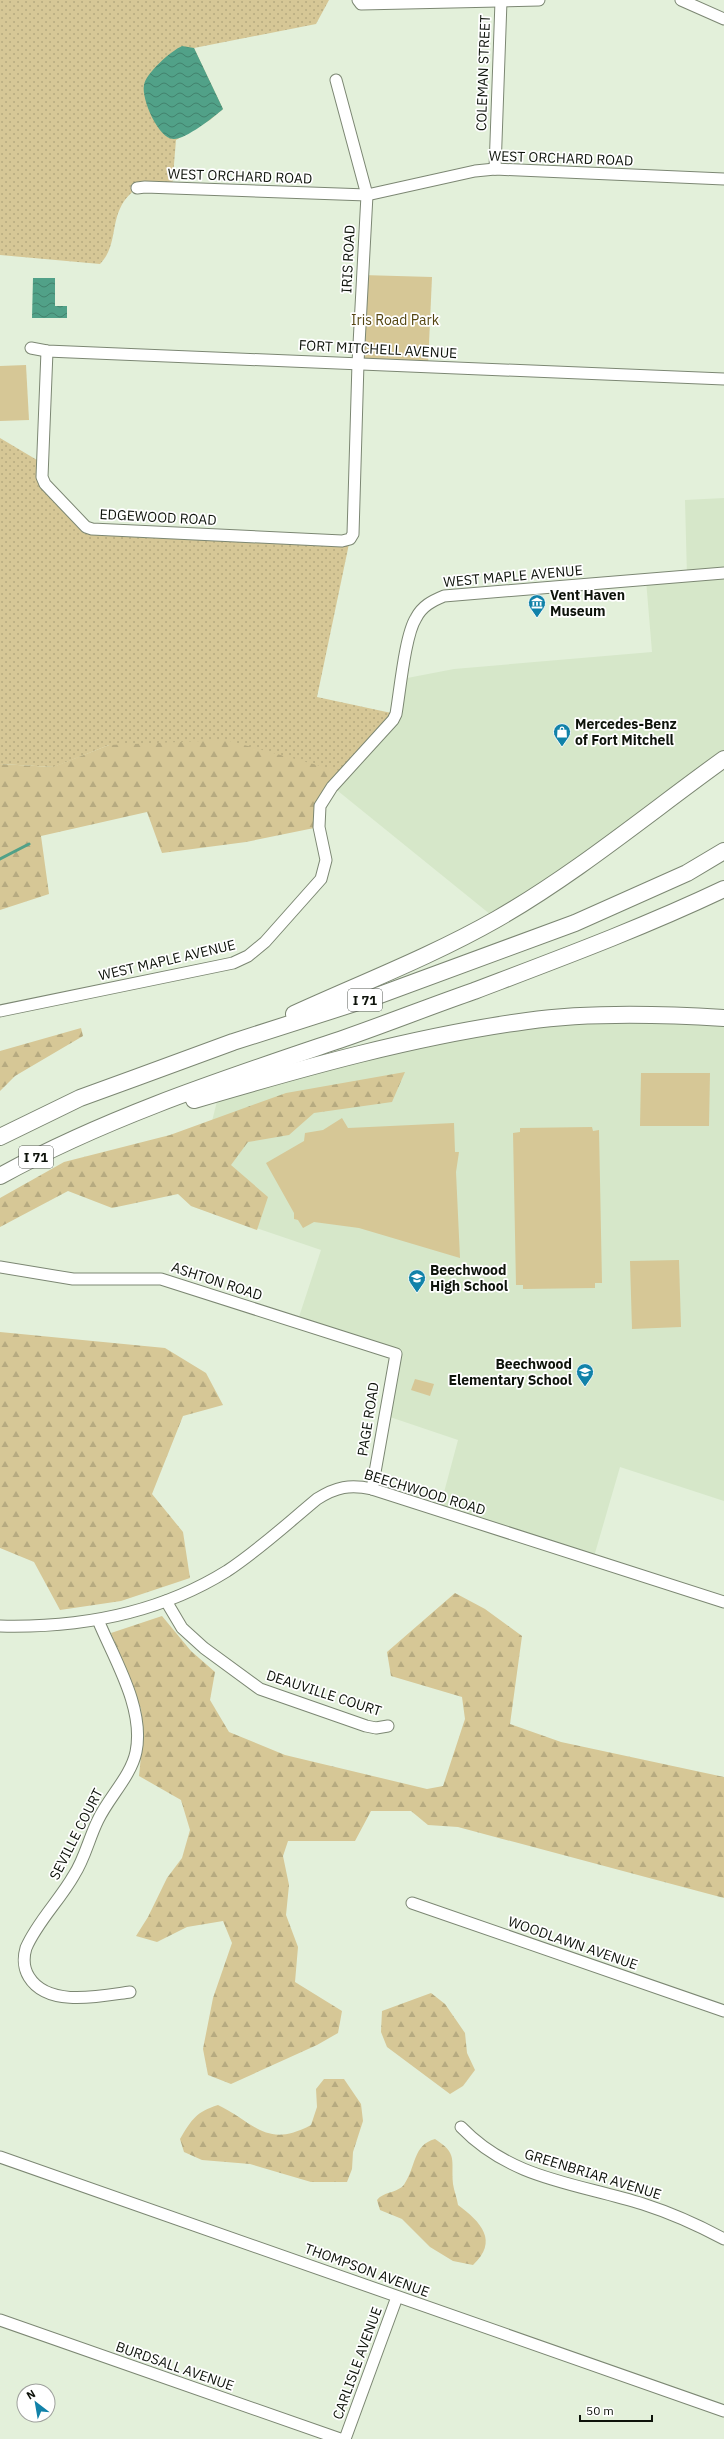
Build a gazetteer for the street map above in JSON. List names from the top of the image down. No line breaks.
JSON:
{"streets":{"highway":["I 71"],"street":["COLEMAN STREET","WEST ORCHARD ROAD","IRIS ROAD","FORT MITCHELL AVENUE","EDGEWOOD ROAD","WEST MAPLE AVENUE","ASHTON ROAD","PAGE ROAD","BEECHWOOD ROAD","DEAUVILLE COURT","SEVILLE COURT","WOODLAWN AVENUE","GREENBRIAR AVENUE","THOMPSON AVENUE","CARLISLE AVENUE","BURDSALL AVENUE"]},"crossings":[["COLEMAN STREET","WEST ORCHARD ROAD"],["WEST ORCHARD ROAD","IRIS ROAD"],["IRIS ROAD","FORT MITCHELL AVENUE"],["IRIS ROAD","EDGEWOOD ROAD"],["FORT MITCHELL AVENUE","EDGEWOOD ROAD"],["ASHTON ROAD","PAGE ROAD"],["PAGE ROAD","BEECHWOOD ROAD"],["BEECHWOOD ROAD","DEAUVILLE COURT"],["BEECHWOOD ROAD","SEVILLE COURT"],["THOMPSON AVENUE","CARLISLE AVENUE"]],"parks":["Iris Road Park"],"places":{"museum":["Vent Haven Museum"],"shop":["Mercedes-Benz of Fort Mitchell"],"school or university":["Beechwood High School","Beechwood Elementary School"]},"scale_bar":"50 m","north":"top left"}
